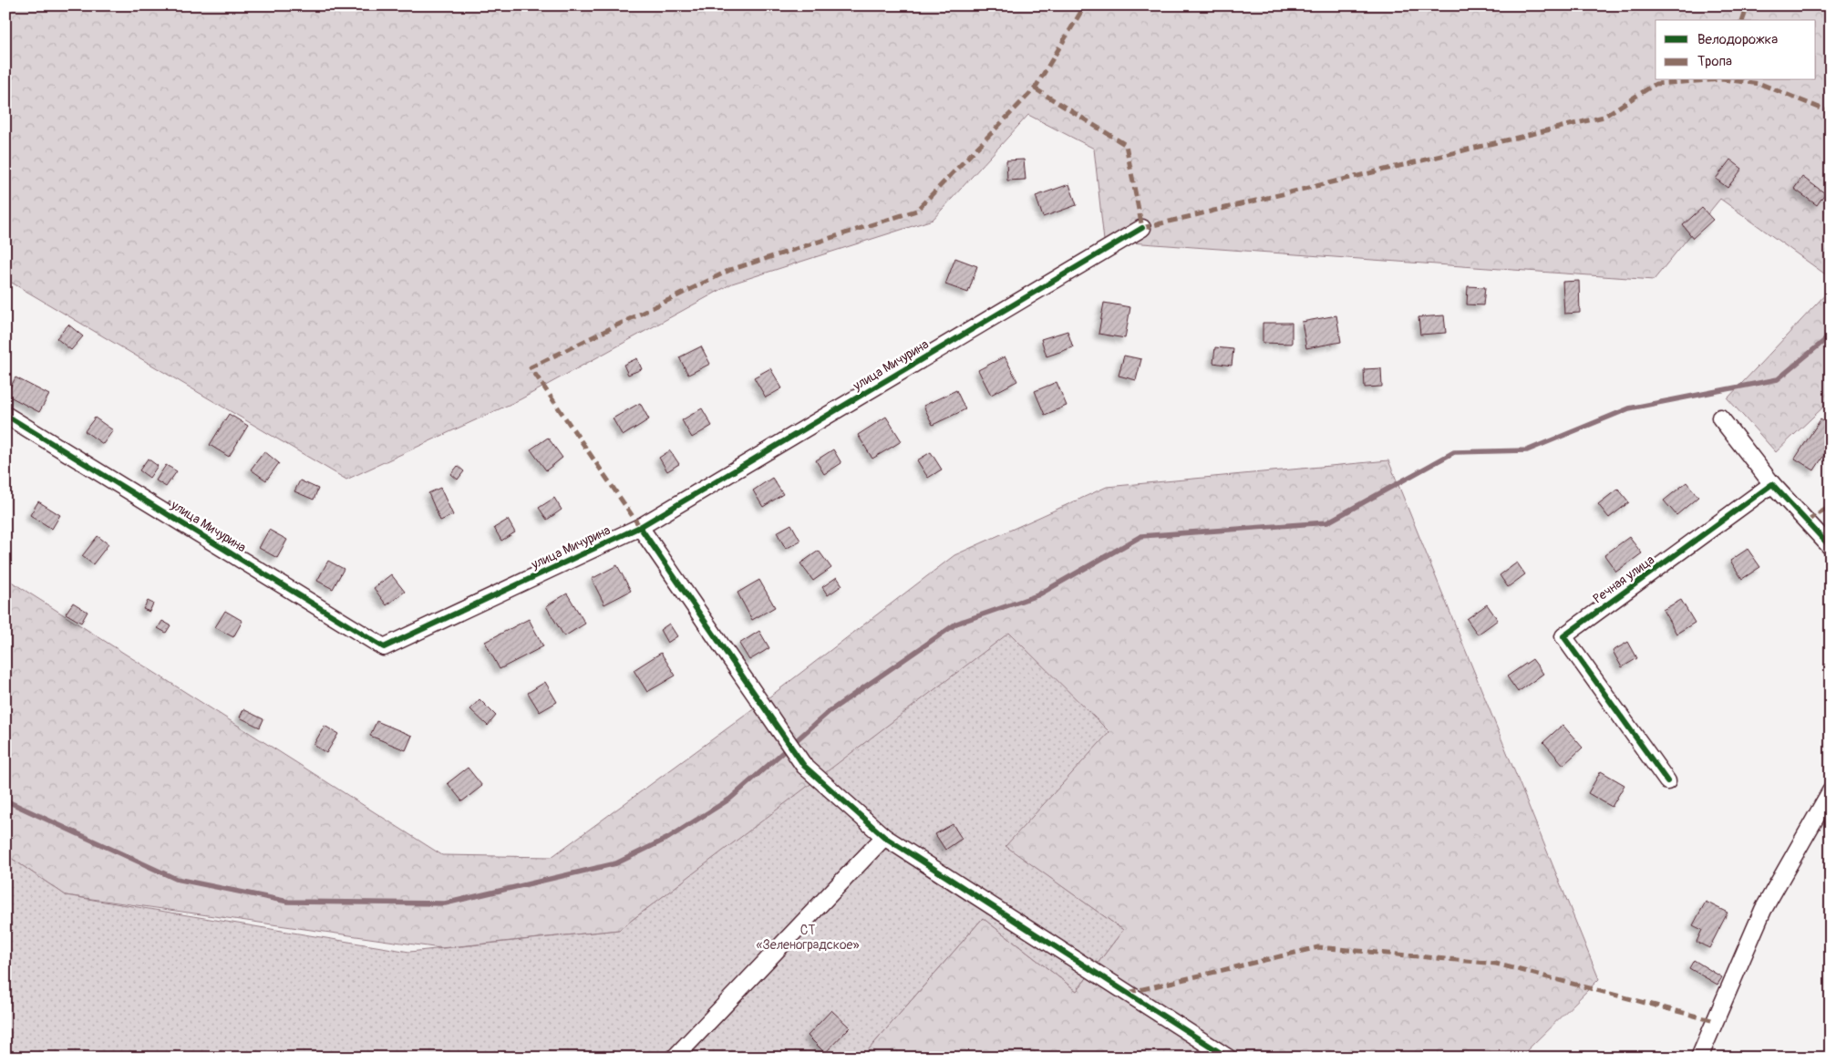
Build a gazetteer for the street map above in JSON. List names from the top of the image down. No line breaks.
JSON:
{"streets":{"street":["улица Мичурина","Речная улица"]},"parks":["СТ «Зеленоградское»"],"legend":["Велодорожка","Тропа"]}
